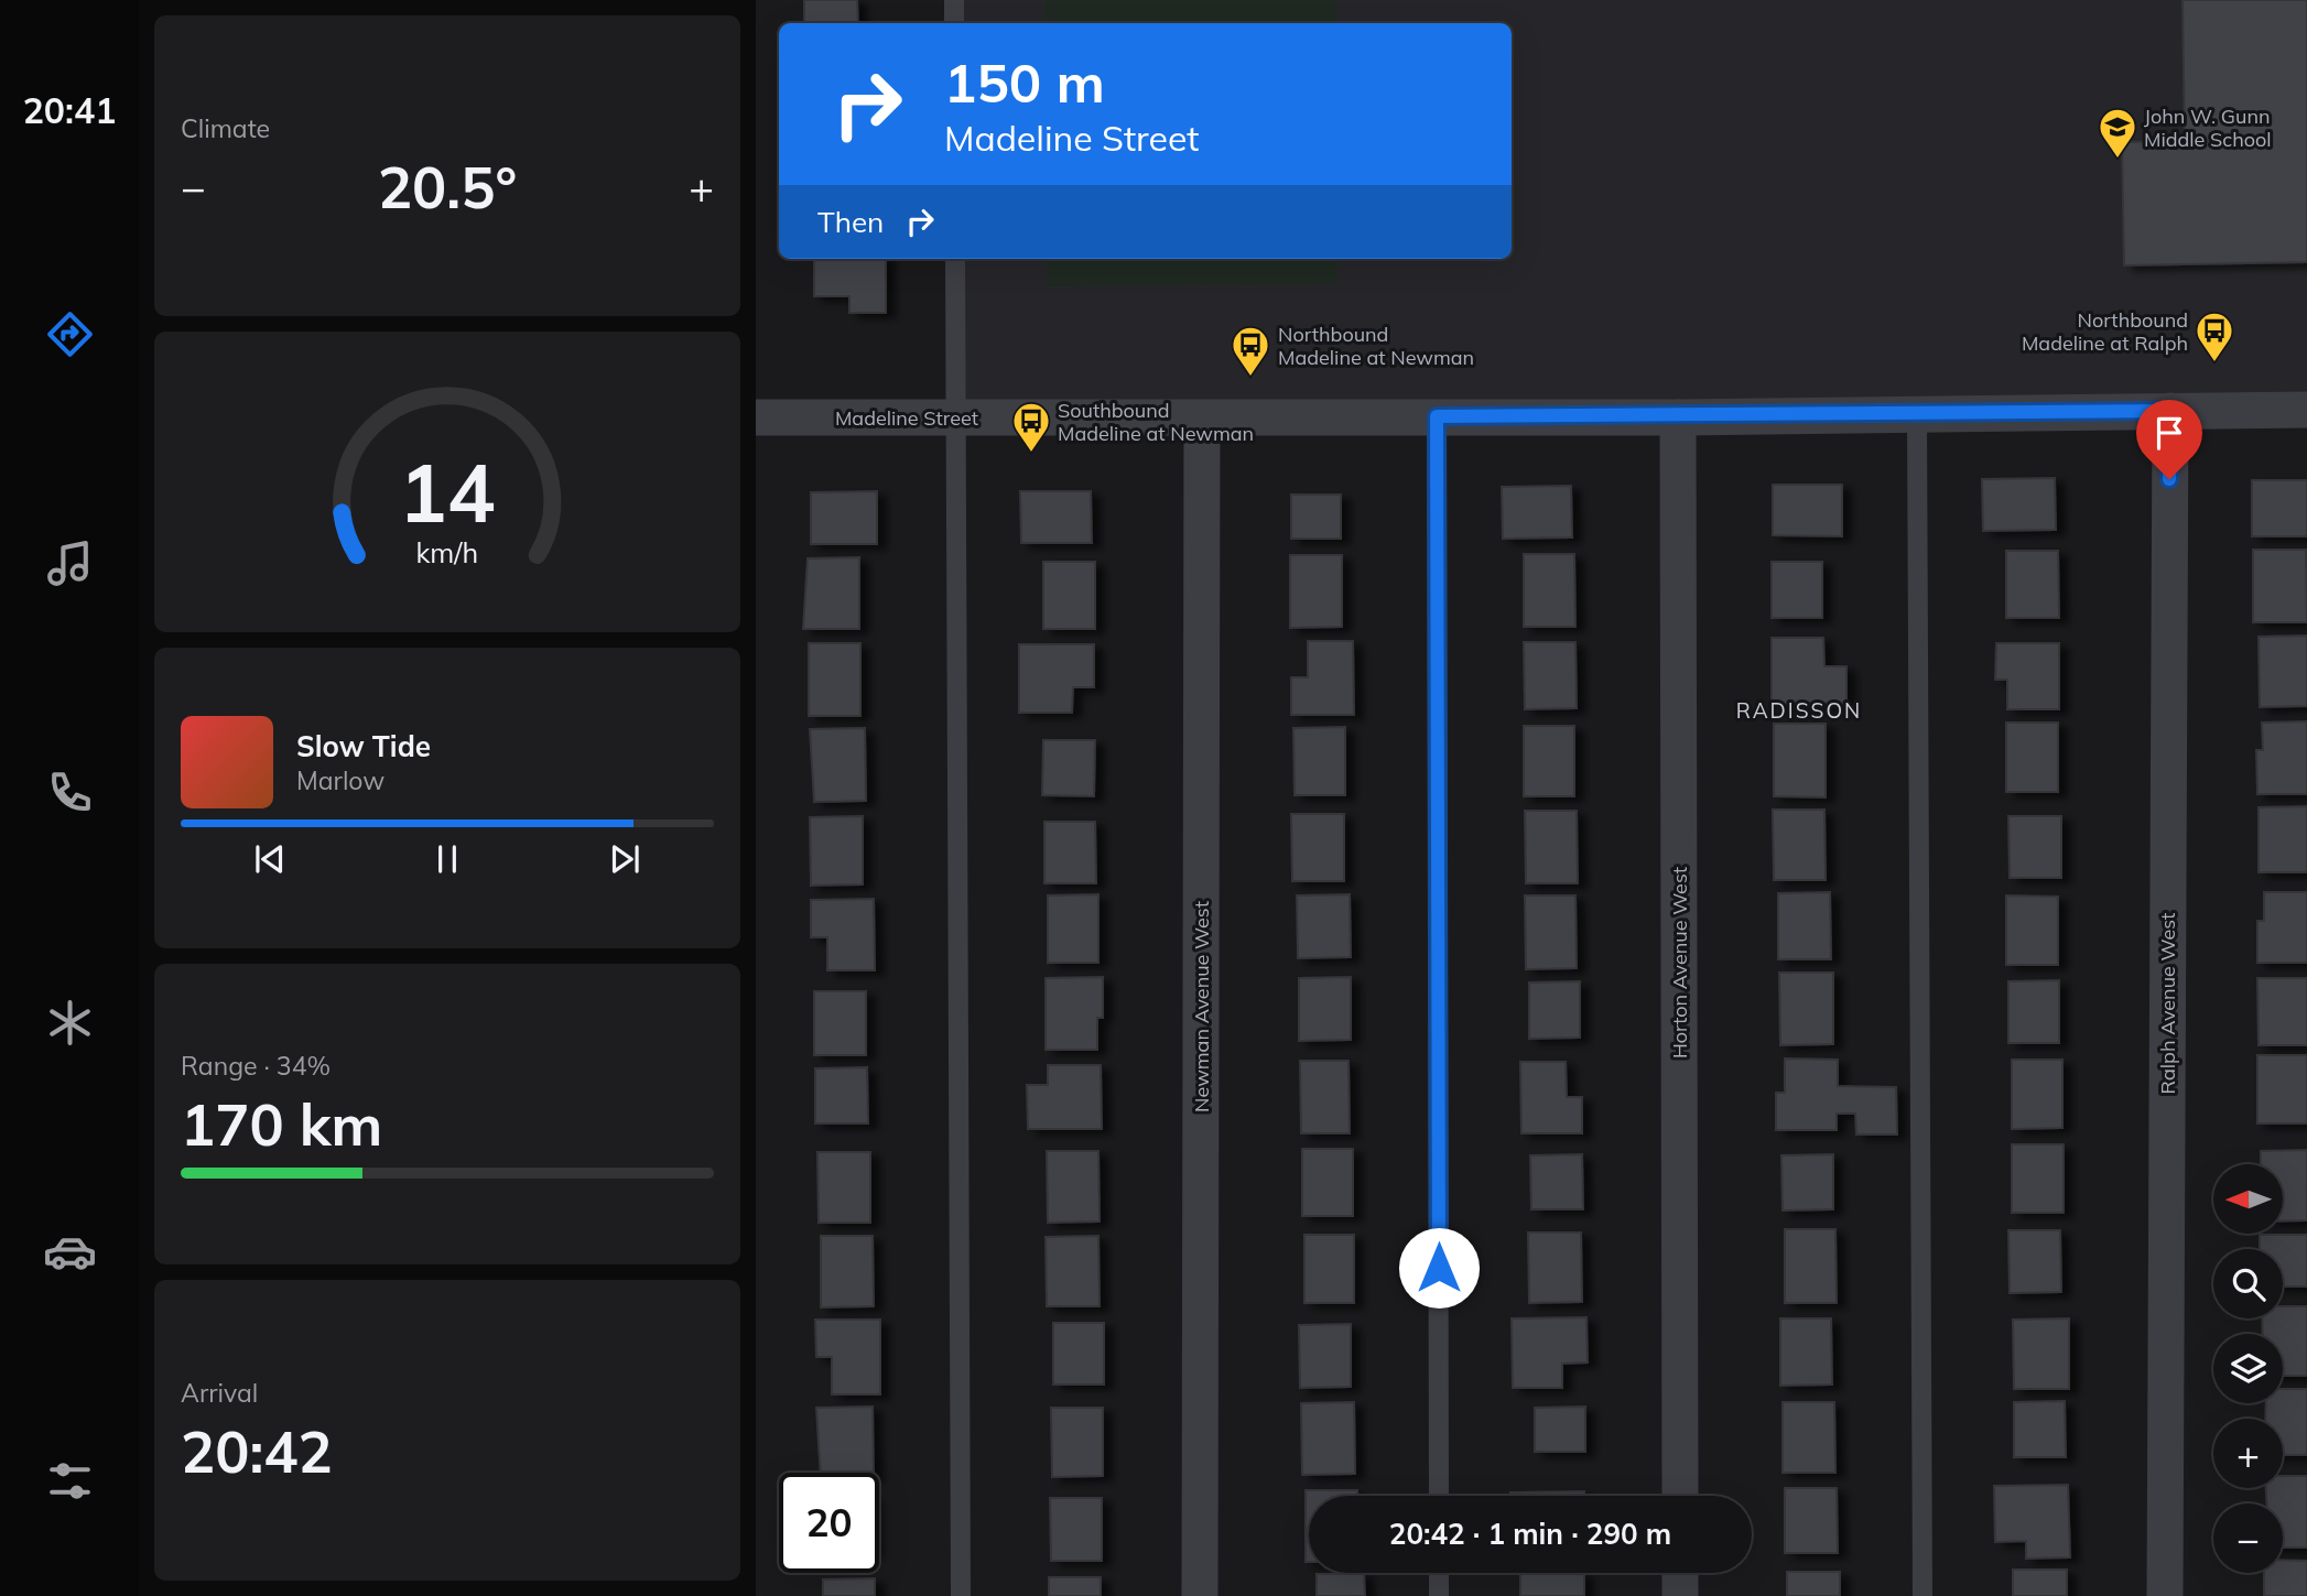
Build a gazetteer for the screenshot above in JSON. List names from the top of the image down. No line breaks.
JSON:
{"streets":{"street":["Madeline Street","Horton Avenue West","Ralph Avenue West","Newman Avenue West"]},"crossings":[["Madeline Street","Horton Avenue West"],["Madeline Street","Ralph Avenue West"],["Madeline Street","Newman Avenue West"]],"districts":["RADISSON"],"places":{"school or university":["John W. Gunn Middle School"],"bus stop":["Northbound Madeline at Ralph","Northbound Madeline at Newman","Southbound Madeline at Newman"]},"north":"left","page":{"tabs":"20:41","tile":["Climate",["Range · 34%","170 km"],["Arrival","20:42"]],"turn":["150 m","Madeline Street"],"heat":["−","20.5°","+"],"then":"Then","song":["Slow Tide","Marlow"],"map_buttons":["+","−"],"limit":"20","trip":"20:42 · 1 min · 290 m","gauge":["14","km/h"]}}
